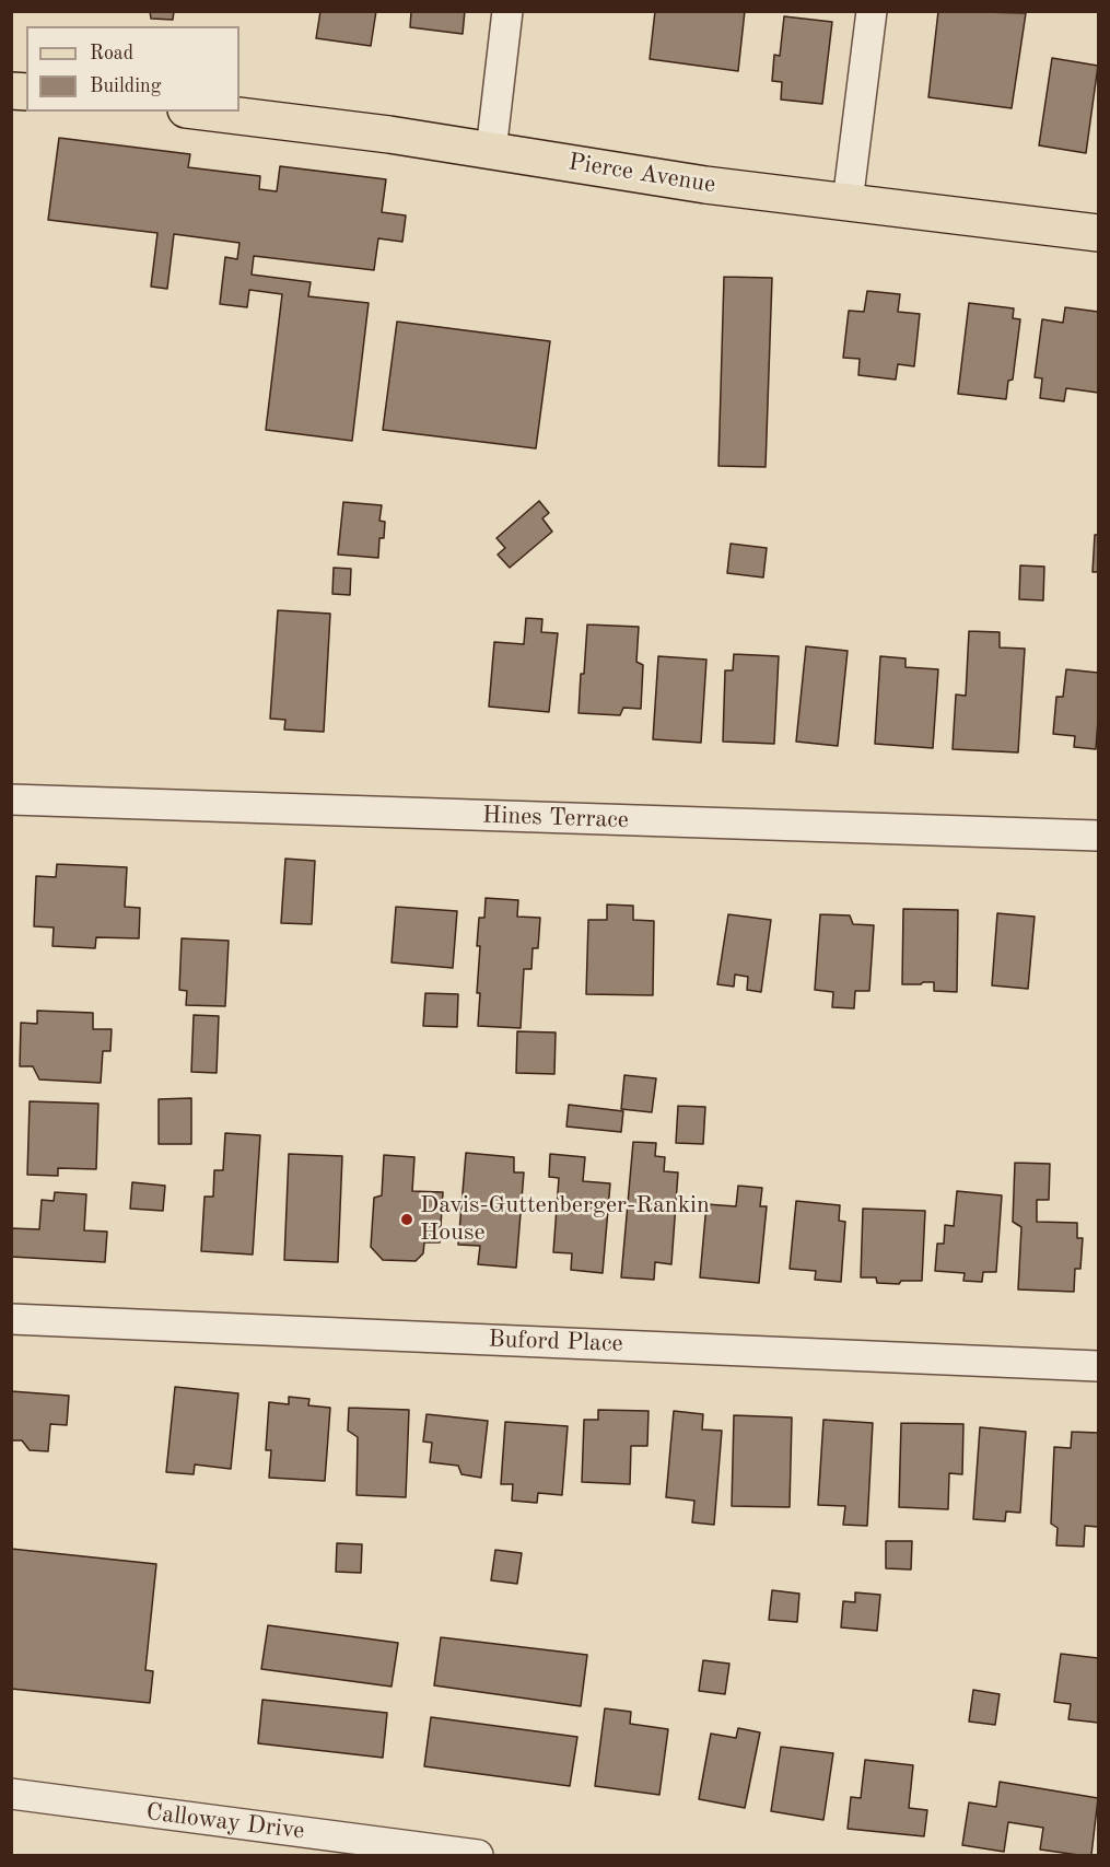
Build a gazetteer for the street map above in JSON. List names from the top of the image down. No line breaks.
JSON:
{"streets":{"main road":["Pierce Avenue"],"street":["Hines Terrace","Buford Place","Calloway Drive"]},"places":["Davis-Guttenberger-Rankin House"],"legend":["Road","Building"]}
